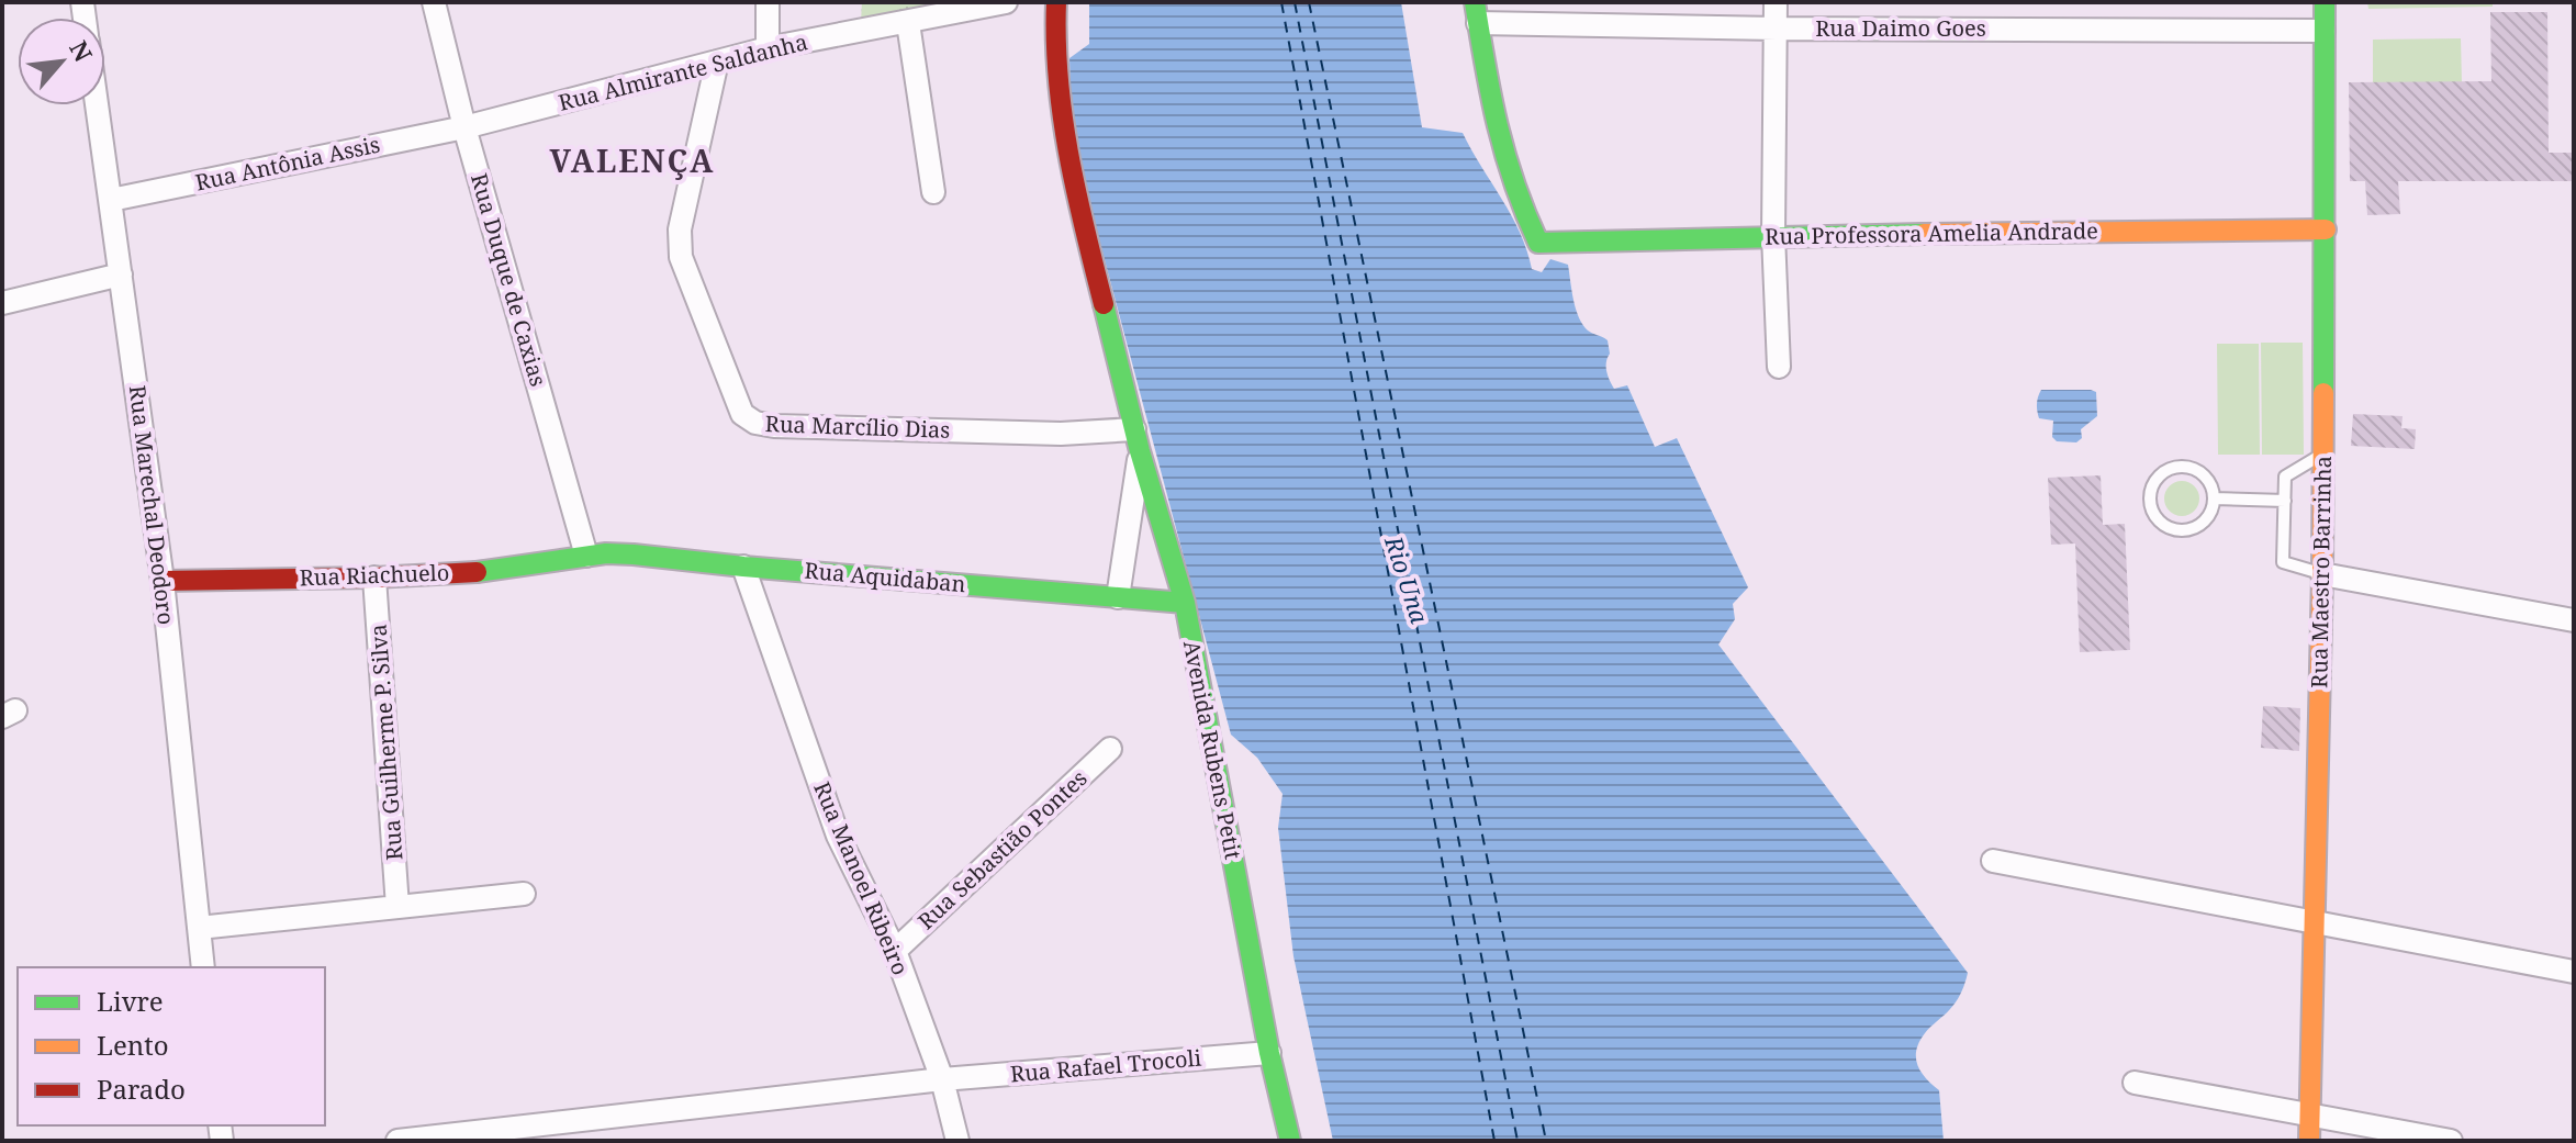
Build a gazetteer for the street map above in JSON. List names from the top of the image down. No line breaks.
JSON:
{"streets":{"street":["Rua Daimo Goes","Rua Almirante Saldanha","Rua Antônia Assis","Rua Professora Amelia Andrade","Rua Duque de Caxias","Rua Marcílio Dias","Rua Marechal Deodoro","Rua Maestro Barrinha","Rua Riachuelo","Rua Aquidaban","Rua Guilherme P. Silva","Avenida Rubens Petit","Rua Sebastião Pontes","Rua Manoel Ribeiro","Rua Rafael Trocoli"]},"crossings":[["Rua Daimo Goes","Rua Professora Amelia Andrade"],["Rua Daimo Goes","Rua Maestro Barrinha"],["Rua Almirante Saldanha","Rua Antônia Assis"],["Rua Almirante Saldanha","Rua Duque de Caxias"],["Rua Almirante Saldanha","Rua Marcílio Dias"],["Rua Antônia Assis","Rua Duque de Caxias"],["Rua Antônia Assis","Rua Marechal Deodoro"],["Rua Professora Amelia Andrade","Rua Maestro Barrinha"],["Rua Duque de Caxias","Rua Riachuelo"],["Rua Duque de Caxias","Rua Aquidaban"],["Rua Marcílio Dias","Avenida Rubens Petit"],["Rua Marechal Deodoro","Rua Riachuelo"],["Rua Riachuelo","Rua Aquidaban"],["Rua Riachuelo","Rua Guilherme P. Silva"],["Rua Aquidaban","Avenida Rubens Petit"],["Rua Aquidaban","Rua Manoel Ribeiro"],["Avenida Rubens Petit","Rua Rafael Trocoli"],["Rua Sebastião Pontes","Rua Manoel Ribeiro"],["Rua Manoel Ribeiro","Rua Rafael Trocoli"]],"districts":["VALENÇA"],"water":["Rio Una"],"legend":["Livre","Lento","Parado"],"north":"top right"}
